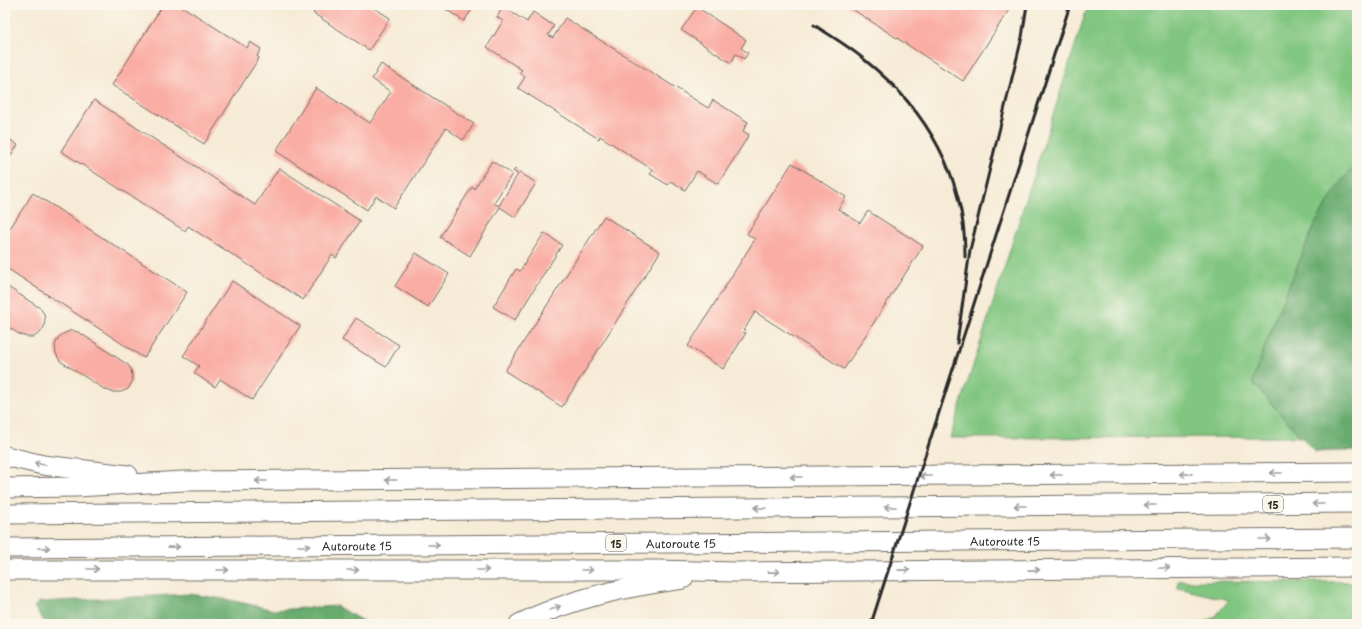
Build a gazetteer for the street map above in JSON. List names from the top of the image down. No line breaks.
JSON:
{"streets":{"highway":["15","Autoroute 15"]}}
